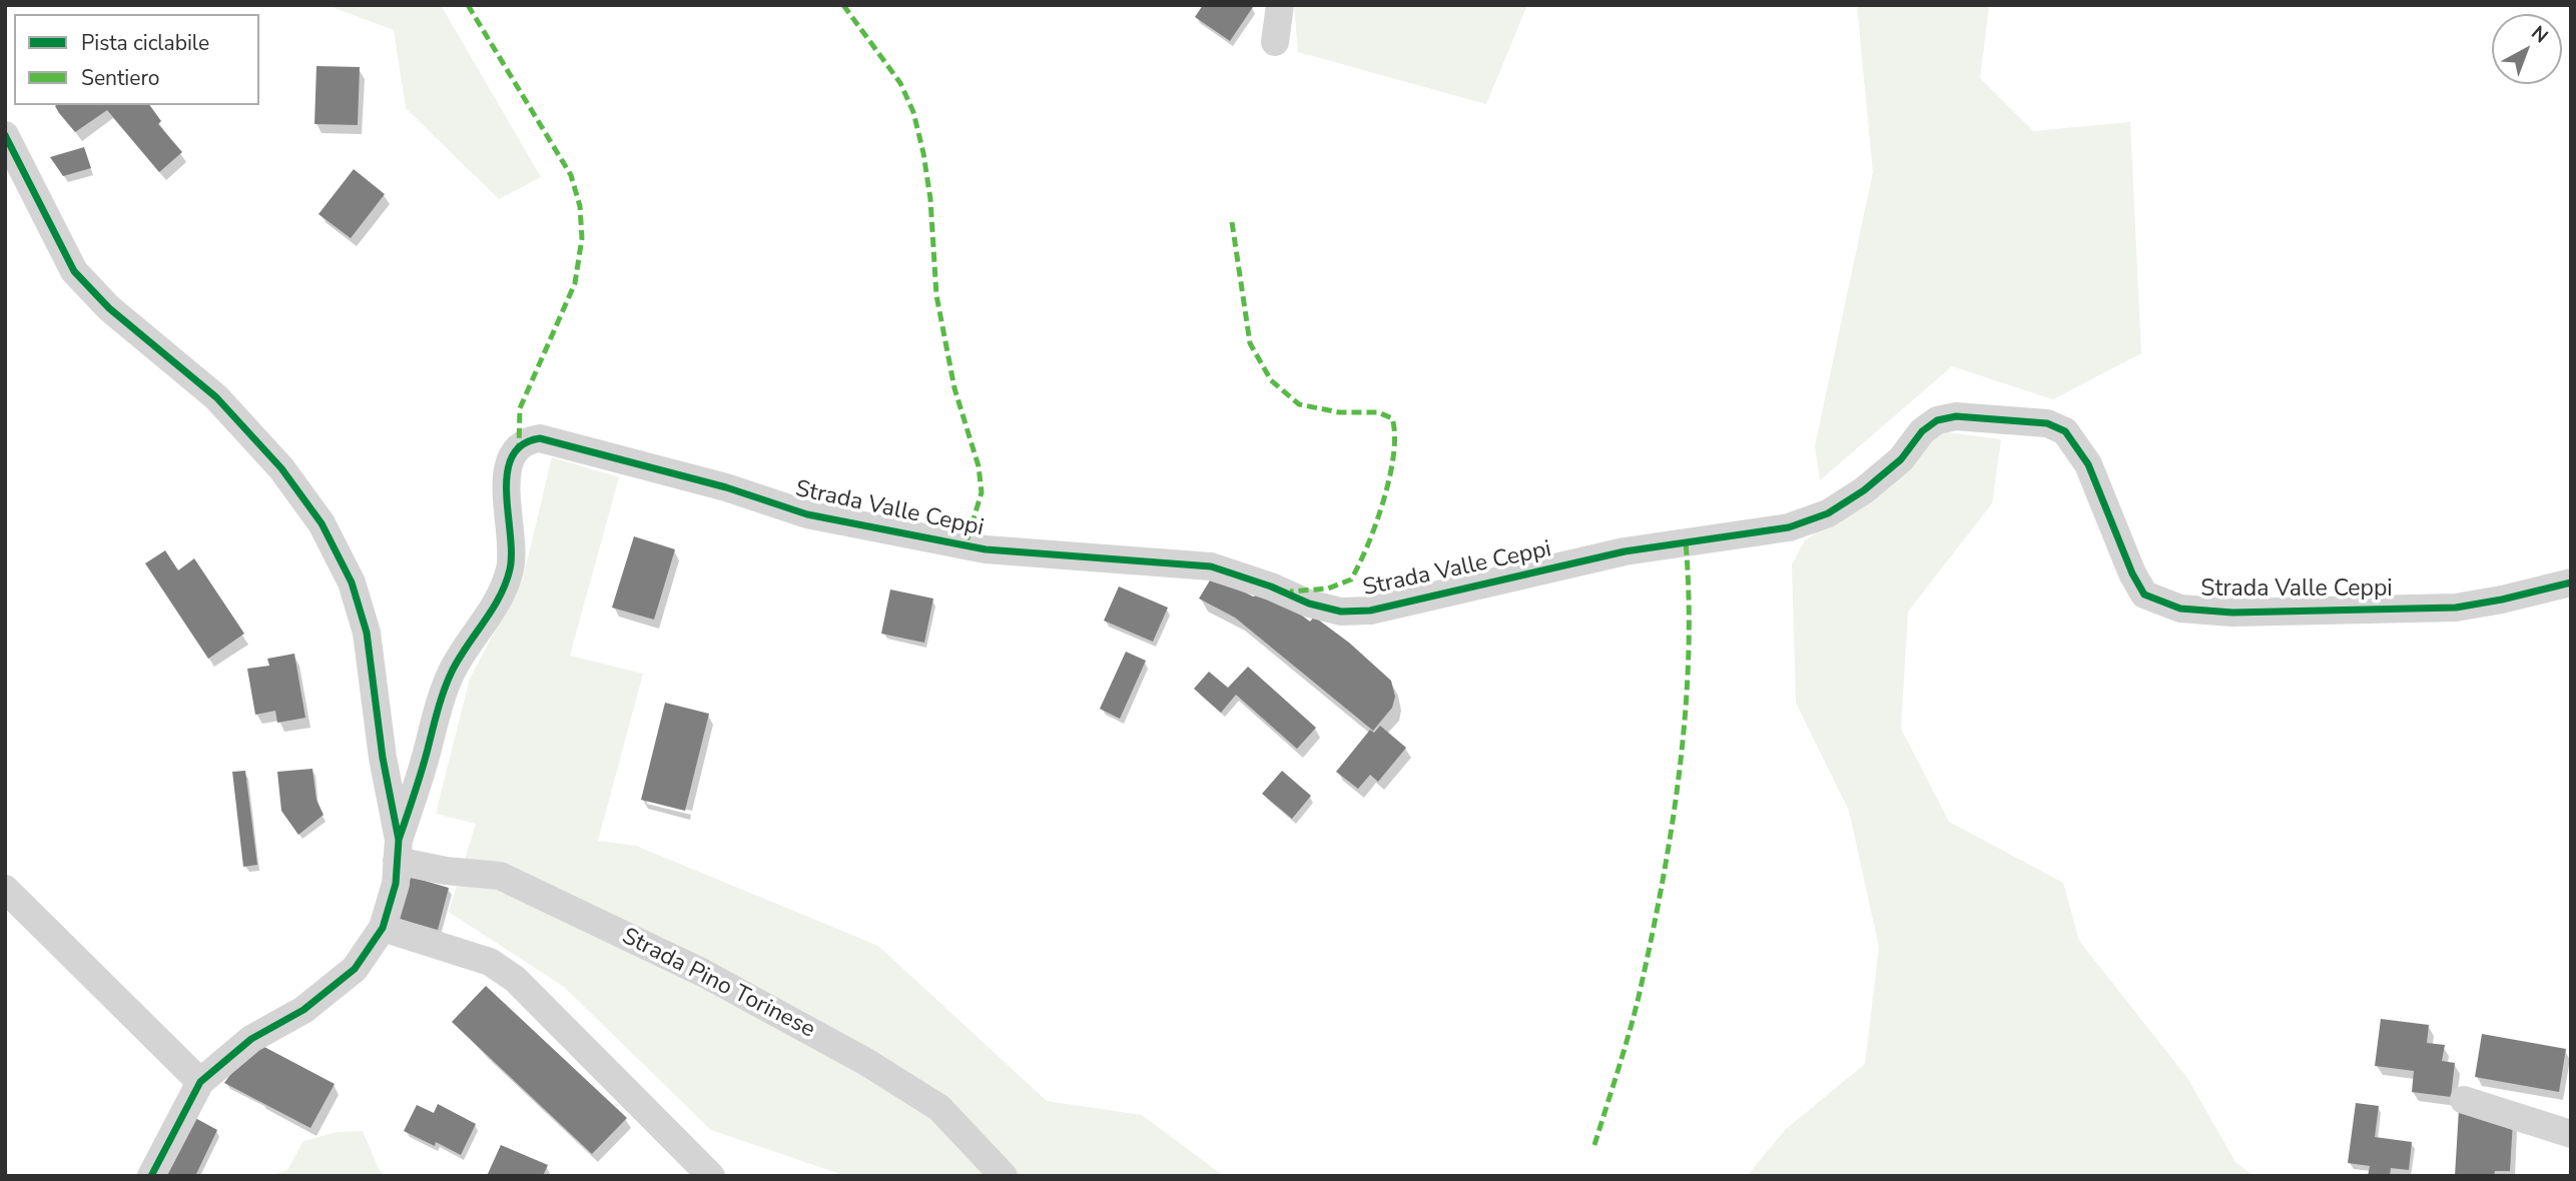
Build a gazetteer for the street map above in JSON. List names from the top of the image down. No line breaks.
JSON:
{"streets":{"street":["Strada Valle Ceppi","Strada Pino Torinese"]},"crossings":[["Strada Valle Ceppi","Strada Pino Torinese"]],"legend":["Pista ciclabile","Sentiero"],"north":"top right"}
